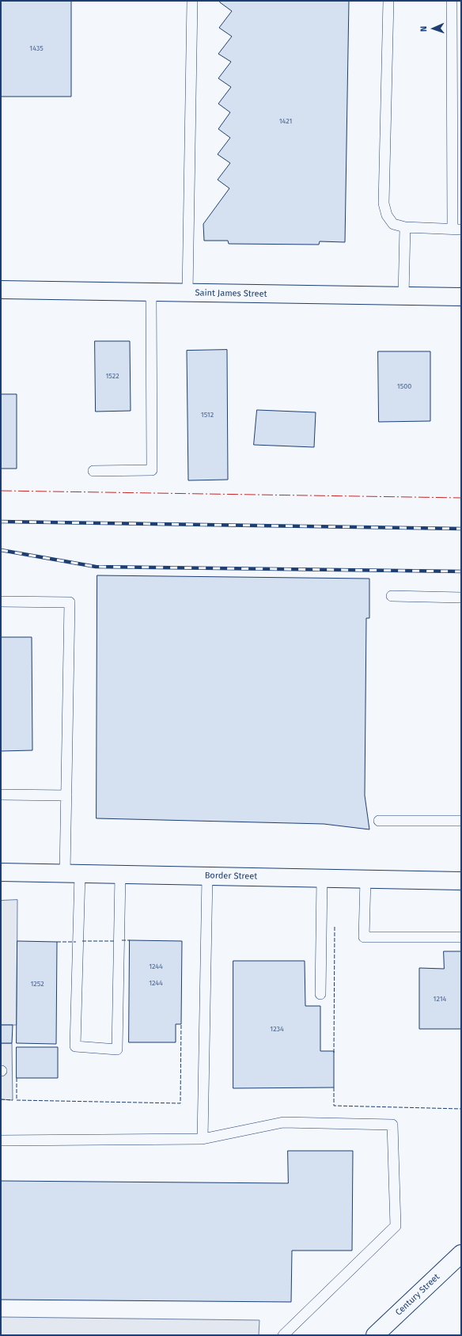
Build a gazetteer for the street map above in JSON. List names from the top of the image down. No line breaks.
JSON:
{"streets":{"main road":["Saint James Street","Border Street","Century Street"]},"house_numbers":["1435","1421","1522","1500","1512","1244","1244","1252","1214","1234"],"north":"left"}
